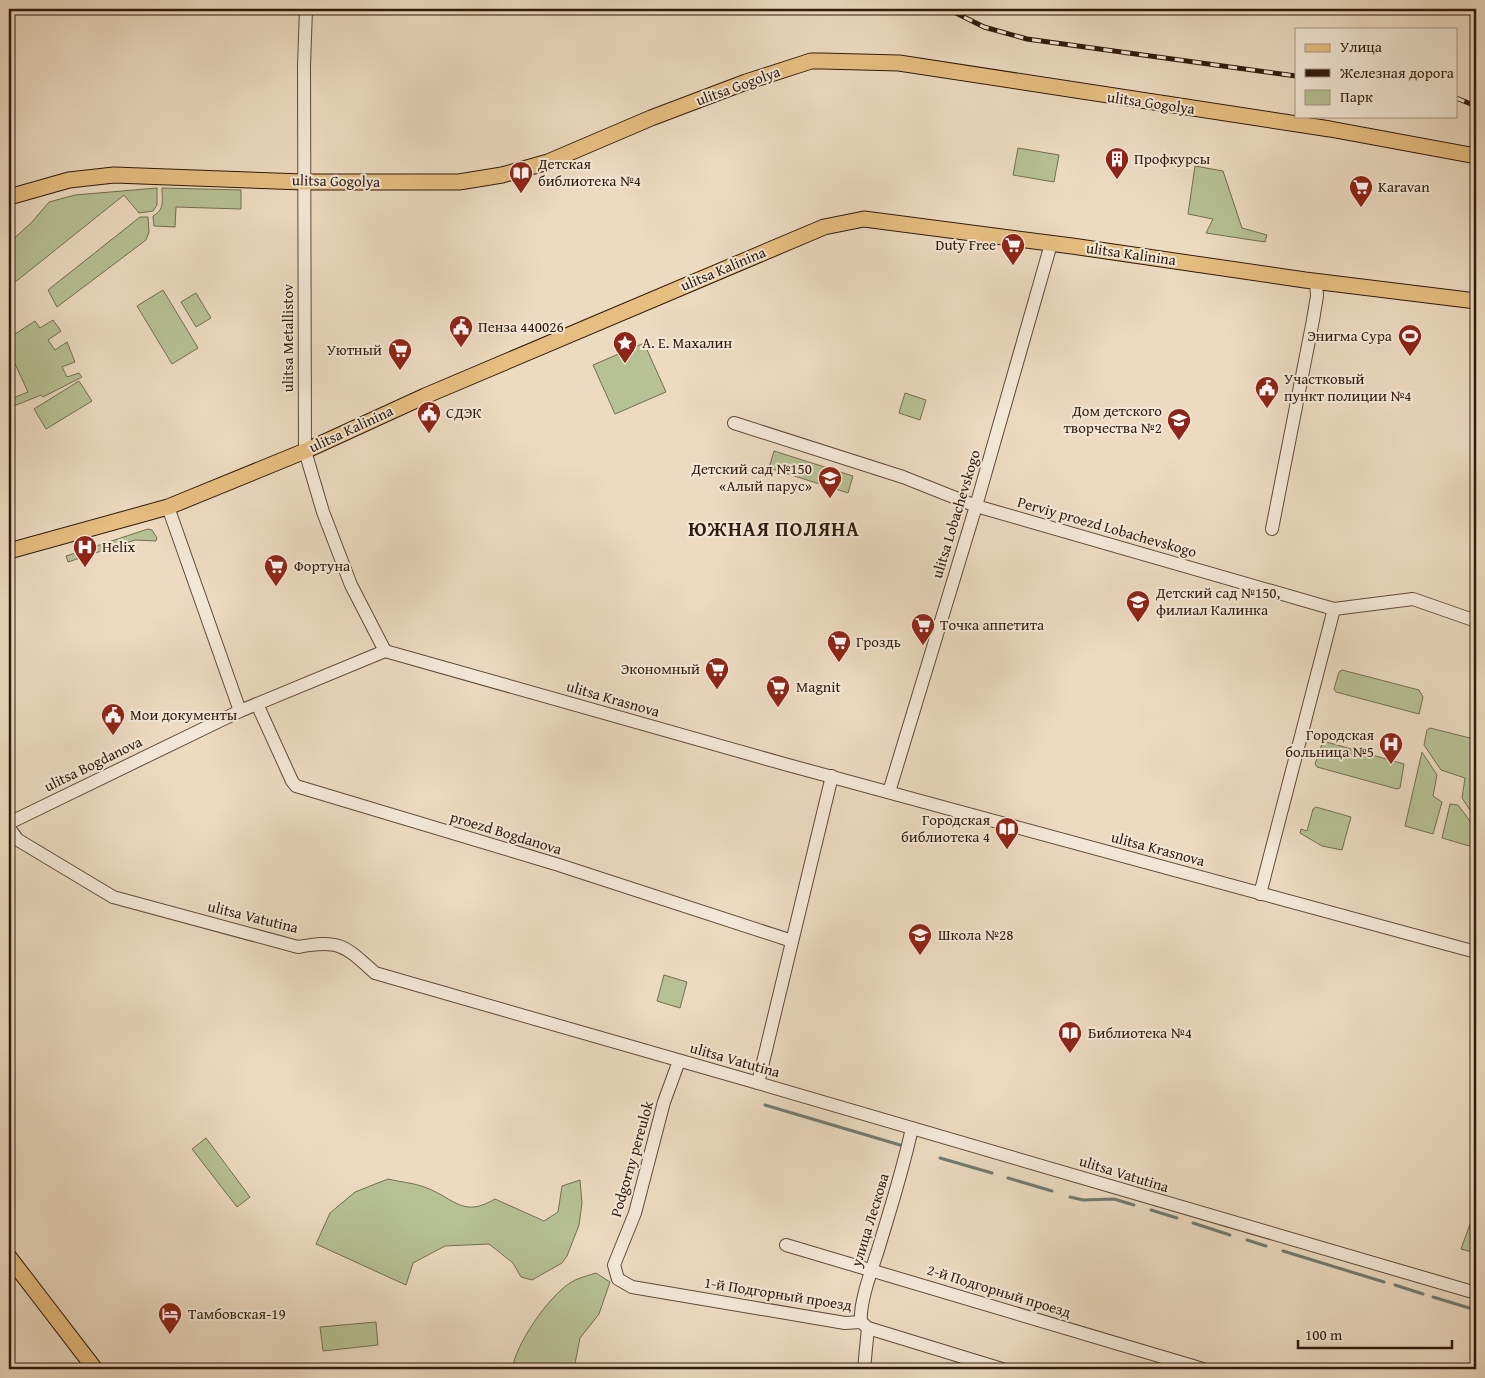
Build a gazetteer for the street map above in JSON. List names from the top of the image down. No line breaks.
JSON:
{"streets":{"main road":["ulitsa Gogolya","ulitsa Kalinina"],"street":["ulitsa Metallistov","ulitsa Lobachevskogo","Perviy proezd Lobachevskogo","ulitsa Krasnova","ulitsa Bogdanova","proezd Bogdanova","ulitsa Vatutina","Podgorny pereulok","улица Лескова","2-й Подгорный проезд","1-й Подгорный проезд"]},"crossings":[["ulitsa Gogolya","ulitsa Metallistov"],["ulitsa Kalinina","ulitsa Metallistov"],["ulitsa Kalinina","ulitsa Lobachevskogo"],["ulitsa Metallistov","ulitsa Krasnova"],["ulitsa Metallistov","ulitsa Bogdanova"],["ulitsa Lobachevskogo","Perviy proezd Lobachevskogo"],["ulitsa Lobachevskogo","ulitsa Krasnova"],["ulitsa Krasnova","ulitsa Bogdanova"],["ulitsa Bogdanova","proezd Bogdanova"],["ulitsa Vatutina","Podgorny pereulok"],["ulitsa Vatutina","улица Лескова"],["Podgorny pereulok","1-й Подгорный проезд"],["улица Лескова","2-й Подгорный проезд"],["улица Лескова","1-й Подгорный проезд"]],"districts":["ЮЖНАЯ ПОЛЯНА"],"places":{"building":["Профкурсы"],"library":["Детская библиотека №4","Городская библиотека 4","Библиотека №4"],"supermarket":["Karavan","Duty Free","Уютный","Фортуна","Точка аппетита","Гроздь","Экономный","Magnit"],"public building":["Пенза 440026","Участковый пункт полиции №4","СДЭК","Мои документы"],"sports":["Энигма Сура"],"place":["А. Е. Махалин"],"school or university":["Дом детского творчества №2","Детский сад №150 «Алый парус»","Детский сад №150, филиал Калинка","Школа №28"],"hospital":["Helix","Городская больница №5"],"hotel":["Тамбовская-19"]},"legend":["Улица","Железная дорога","Парк"],"scale_bar":"100 m"}
